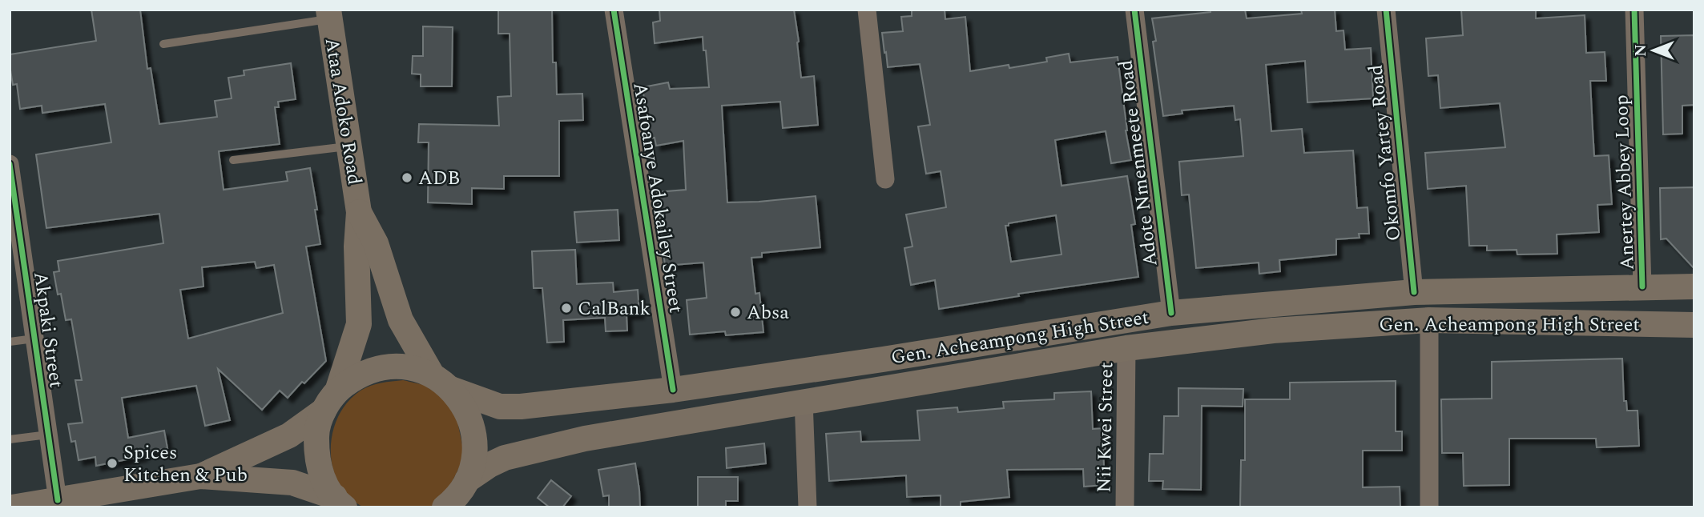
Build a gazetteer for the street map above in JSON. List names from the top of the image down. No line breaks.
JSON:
{"streets":{"main road":["Ataa Adoko Road","Gen. Acheampong High Street"],"street":["Okomfo Yartey Road","Adote Nmenmeete Road","Anertey Abbey Loop","Asafoanye Adokailey Street","Akpaki Street","Nii Kwei Street"]},"crossings":[["Ataa Adoko Road","Gen. Acheampong High Street"],["Okomfo Yartey Road","Gen. Acheampong High Street"],["Adote Nmenmeete Road","Gen. Acheampong High Street"],["Anertey Abbey Loop","Gen. Acheampong High Street"],["Asafoanye Adokailey Street","Gen. Acheampong High Street"],["Gen. Acheampong High Street","Nii Kwei Street"]],"places":["ADB","CalBank","Absa","Spices Kitchen & Pub"],"north":"left"}
